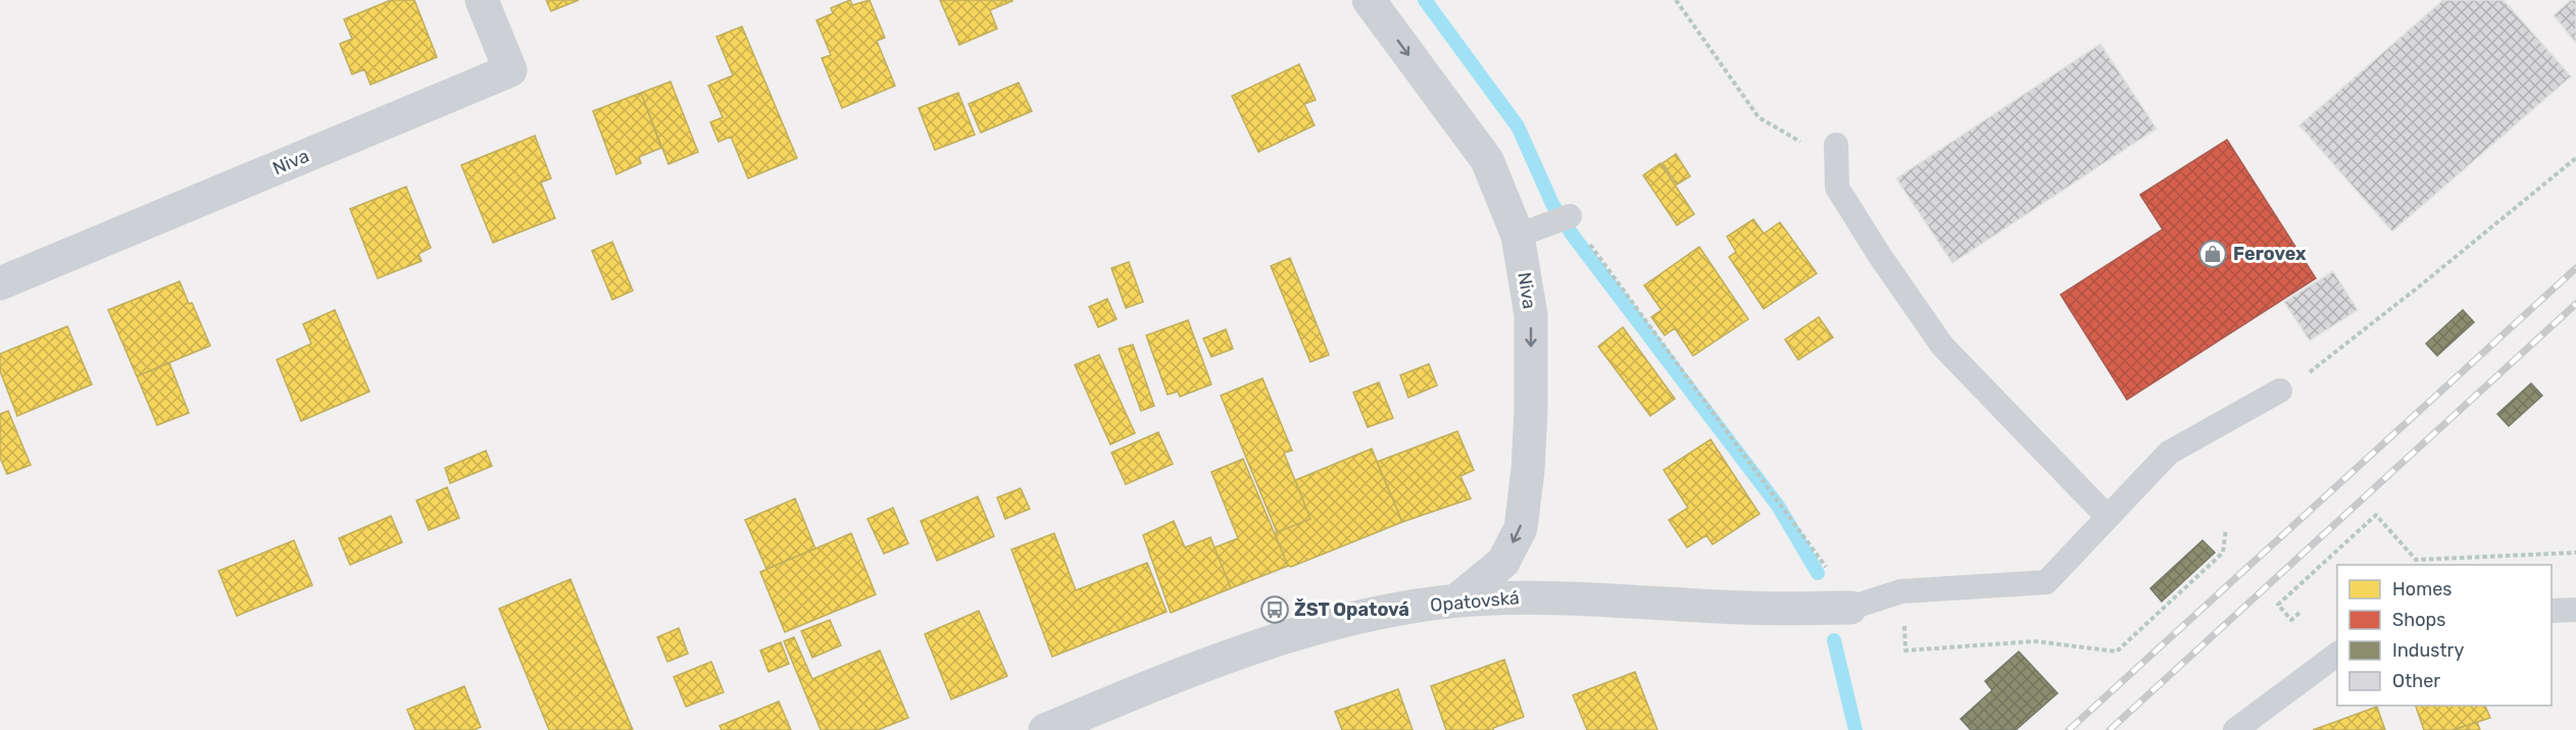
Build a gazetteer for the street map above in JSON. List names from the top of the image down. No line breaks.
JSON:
{"streets":{"street":["Niva","Opatovská"]},"crossings":[["Niva","Opatovská"]],"one_way":["Niva"],"places":{"shop":["Ferovex"],"bus stop":["ŽST Opatová"]},"legend":["Homes","Shops","Industry","Other"]}
